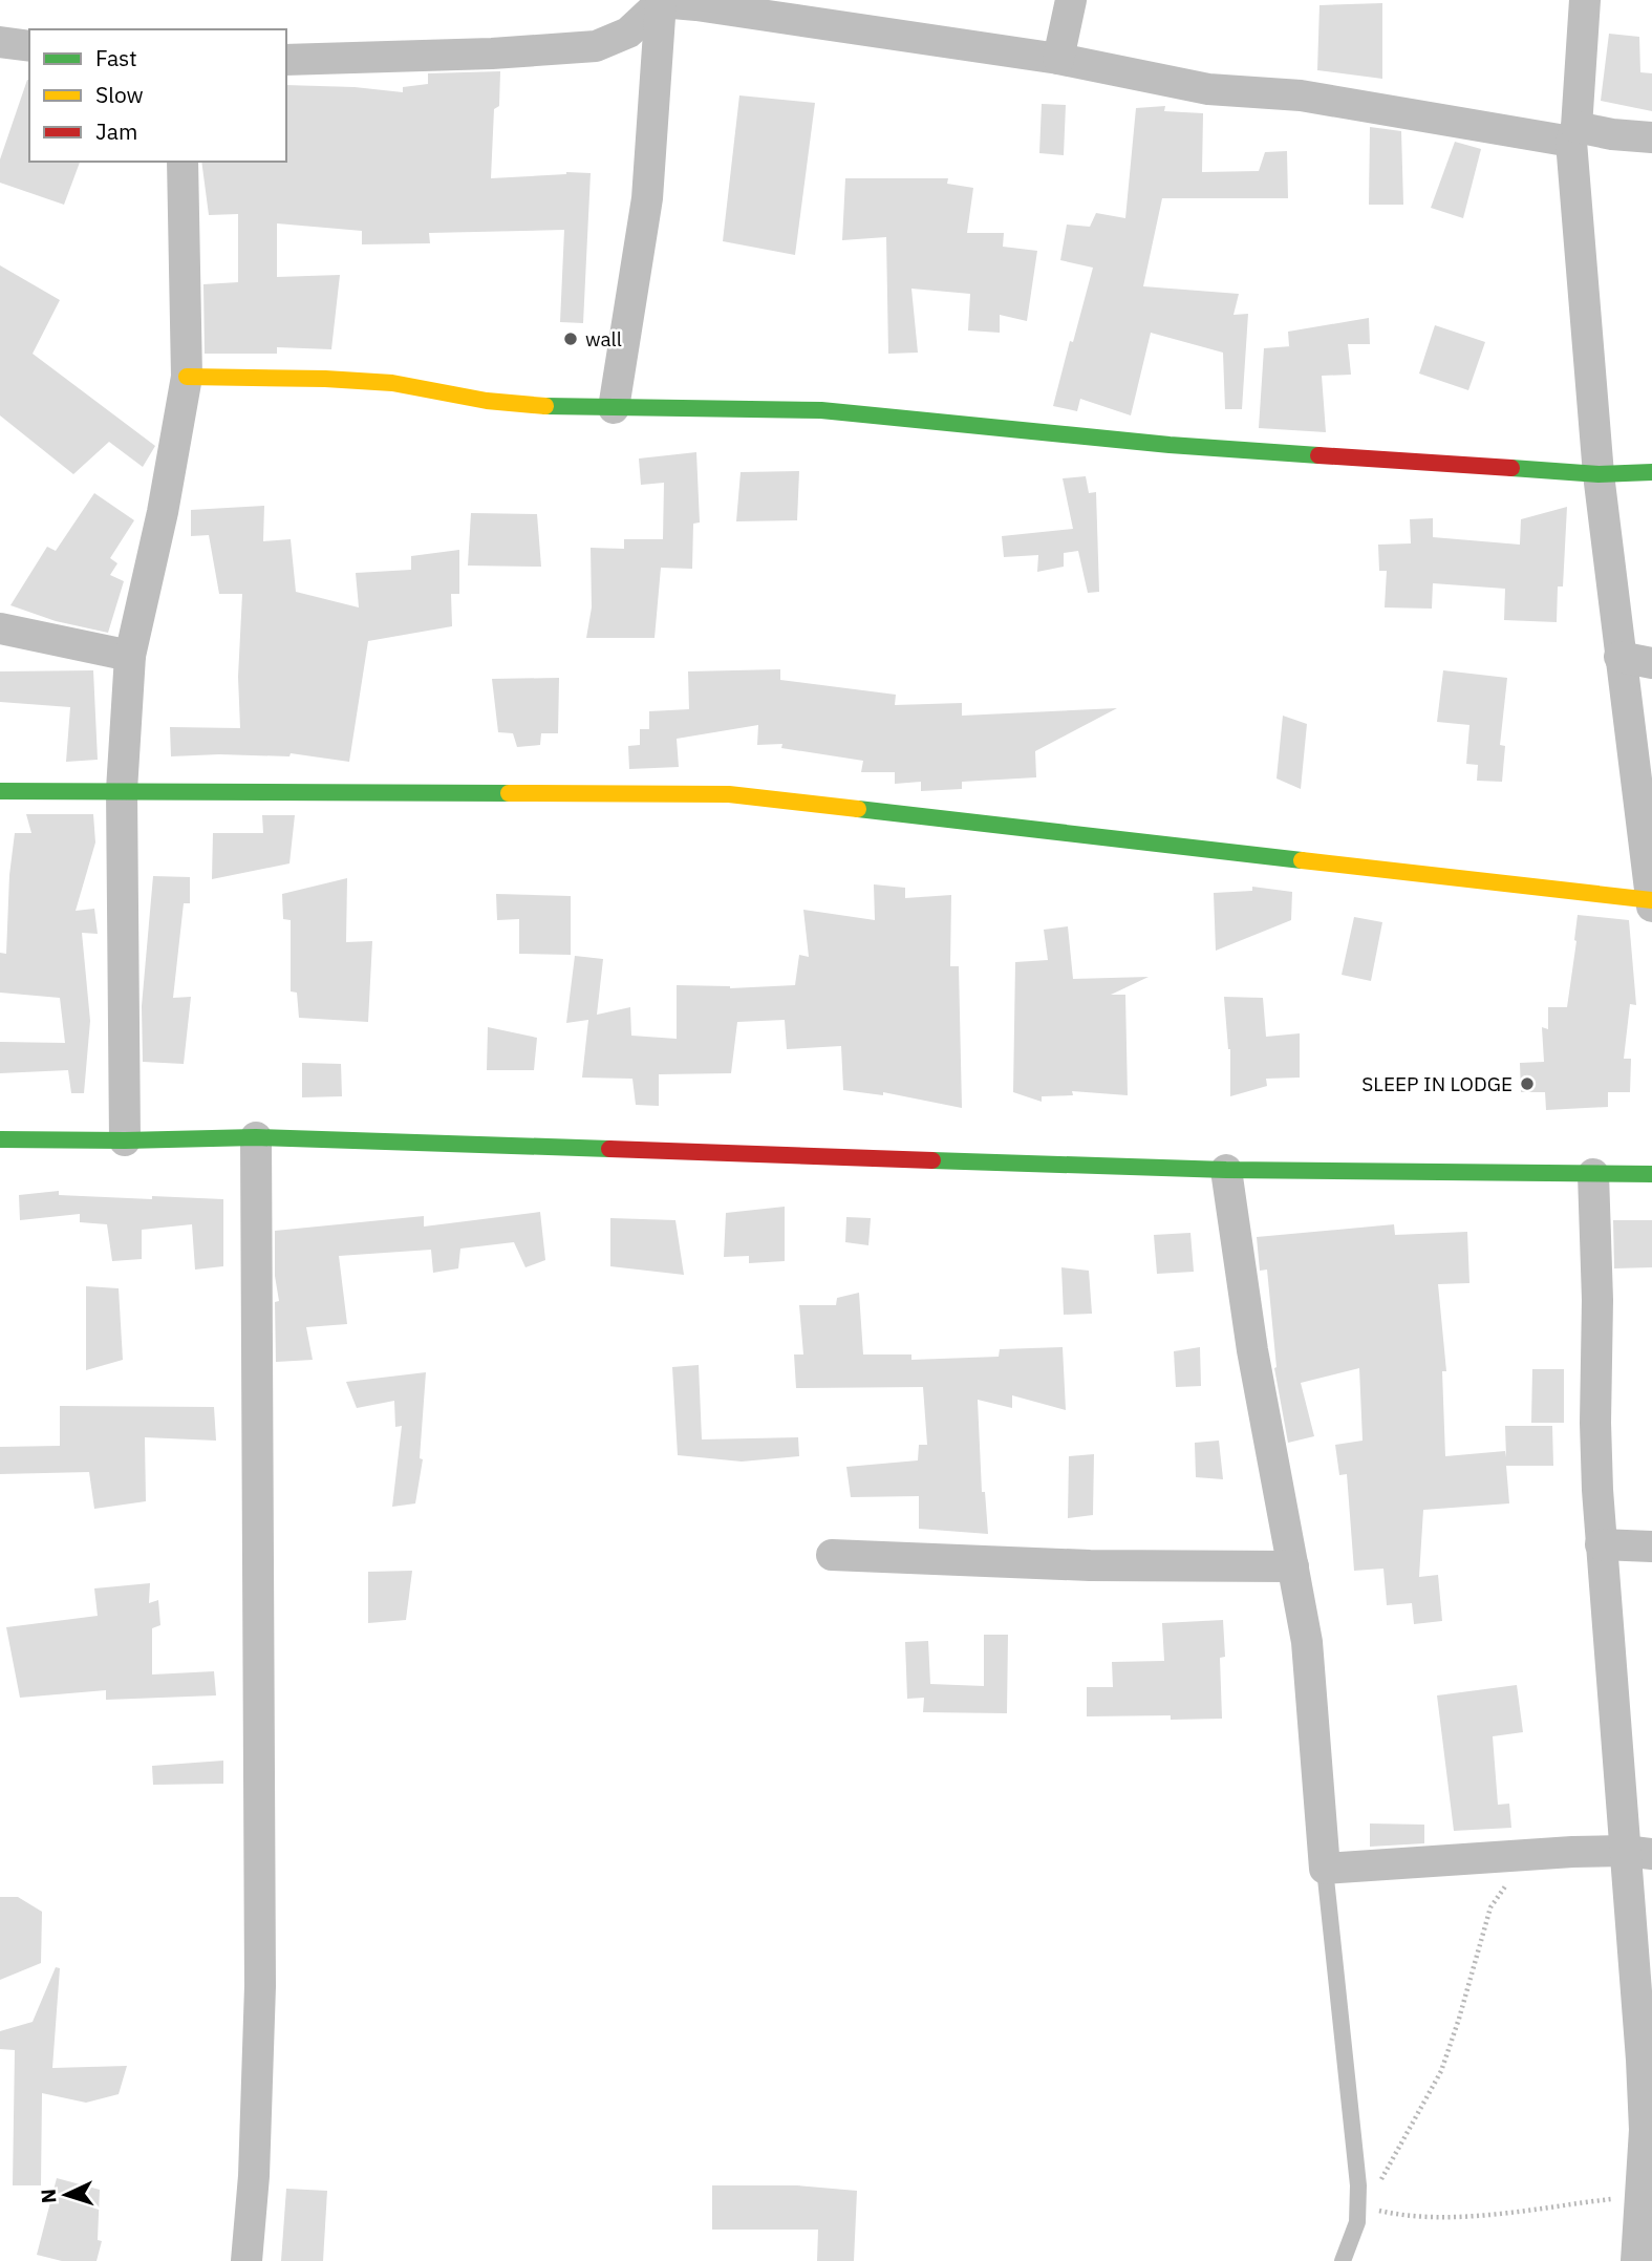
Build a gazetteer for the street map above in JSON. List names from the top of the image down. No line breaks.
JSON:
{"places":["wall","SLEEP IN LODGE"],"legend":["Fast","Slow","Jam"],"north":"left"}
